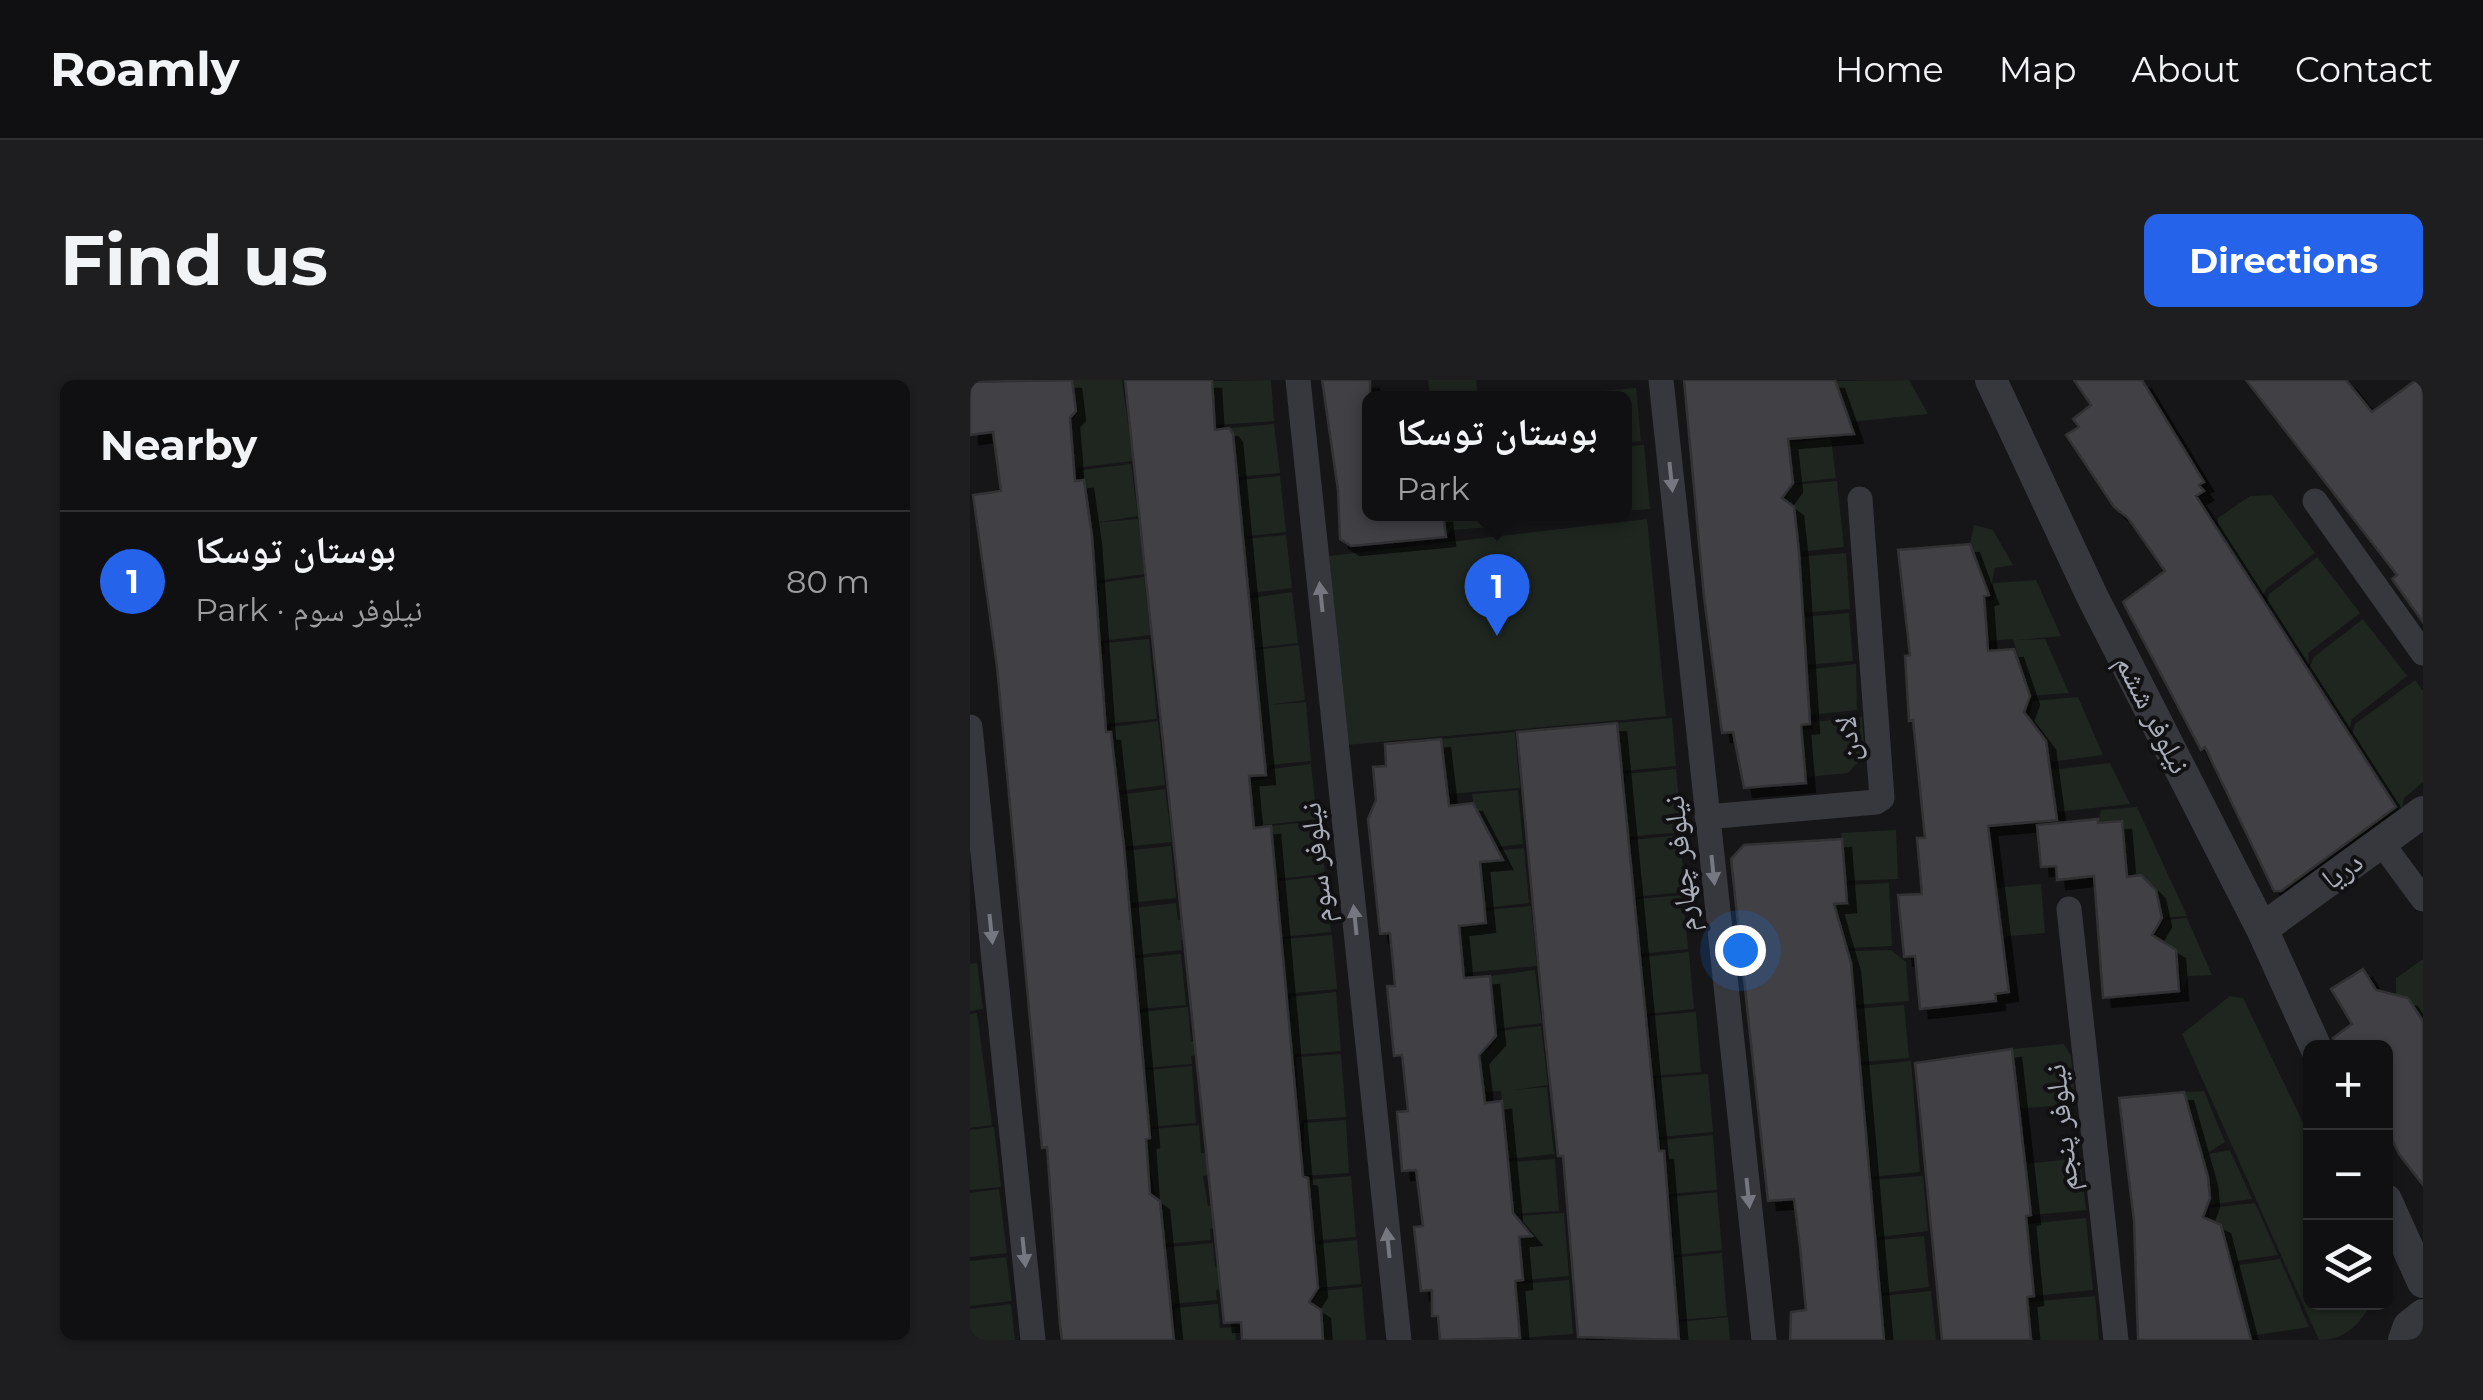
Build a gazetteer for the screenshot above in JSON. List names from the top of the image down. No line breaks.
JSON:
{"streets":{"street":["نیلوفر ششم","لادن","نیلوفر سوم","نیلوفر چهارم","دریا","نیلوفر پنجم"]},"crossings":[["نیلوفر ششم","دریا"],["لادن","نیلوفر چهارم"]],"one_way":["نیلوفر سوم","نیلوفر چهارم"],"page":{"header":"Roamly","nav":["Home","Map","About","Contact"],"buttons":"Directions","title":"Find us","heading":"Nearby","popup":["بوستان توسکا","Park"],"list":[{"mark":"1","name":"بوستان توسکا","note":"Park · نیلوفر سوم","value":"80 m"}],"pins":"1","map_buttons":["+","−"]}}
